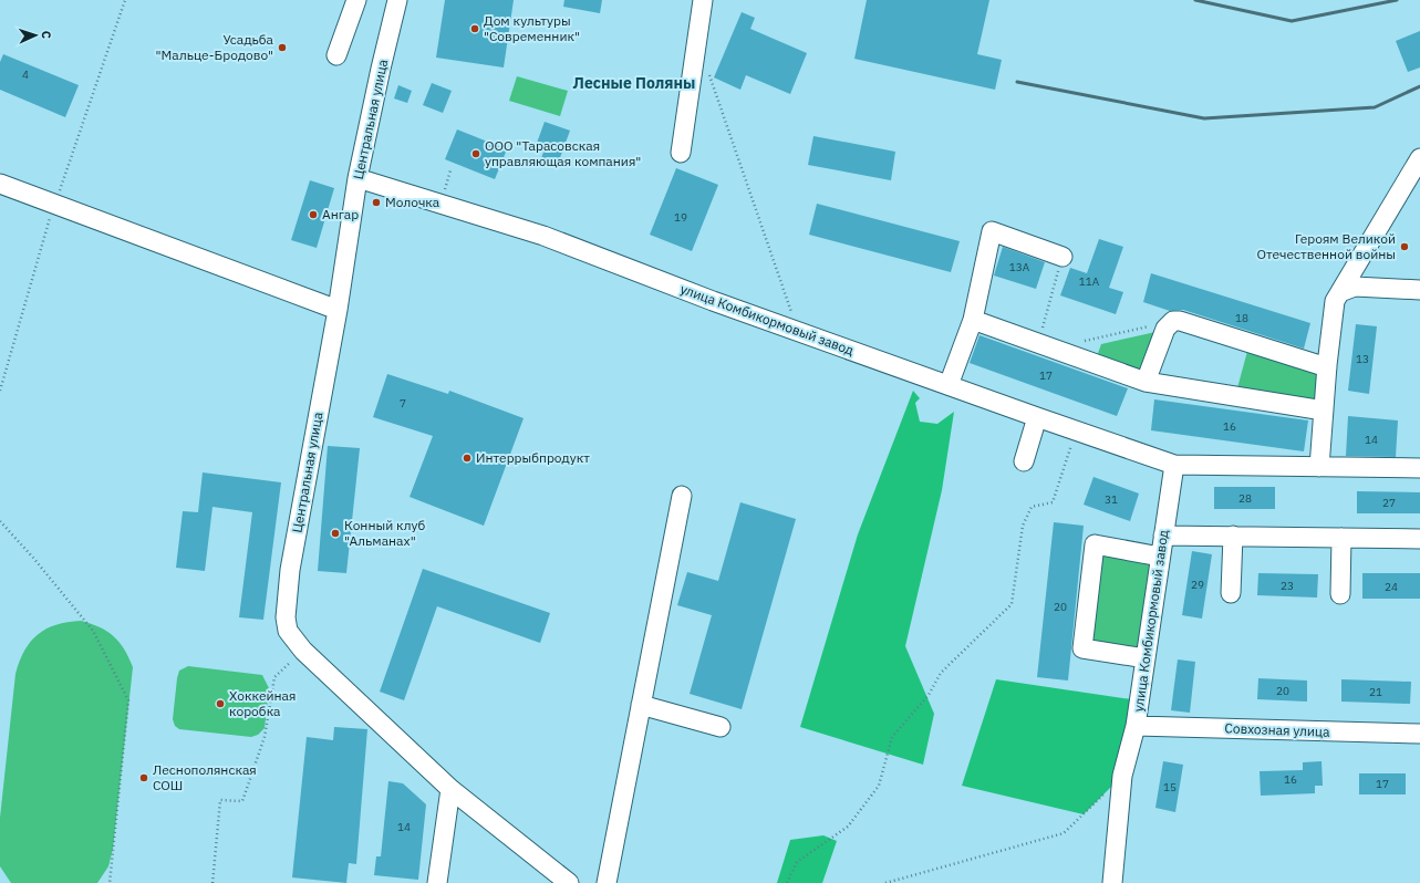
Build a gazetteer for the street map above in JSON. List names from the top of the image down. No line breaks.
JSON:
{"streets":{"street":["Центральная улица","улица Комбикормовый завод","Совхозная улица"]},"crossings":[["Центральная улица","улица Комбикормовый завод"],["улица Комбикормовый завод","Совхозная улица"]],"districts":["Лесные Поляны"],"places":["Дом культуры \"Современник\"","Усадьба \"Мальце-Бродово\"","ООО \"Тарасовская управляющая компания\"","Молочка","Ангар","Героям Великой Отечественной войны","Интеррыбпродукт","Конный клуб \"Альманах\"","Хоккейная коробка","Леснополянская СОШ"],"house_numbers":["4","19","13А","11А","18","13","17","7","16","14","28","31","27","29","23","24","20","20","21","16","17","15","14"],"north":"right"}
